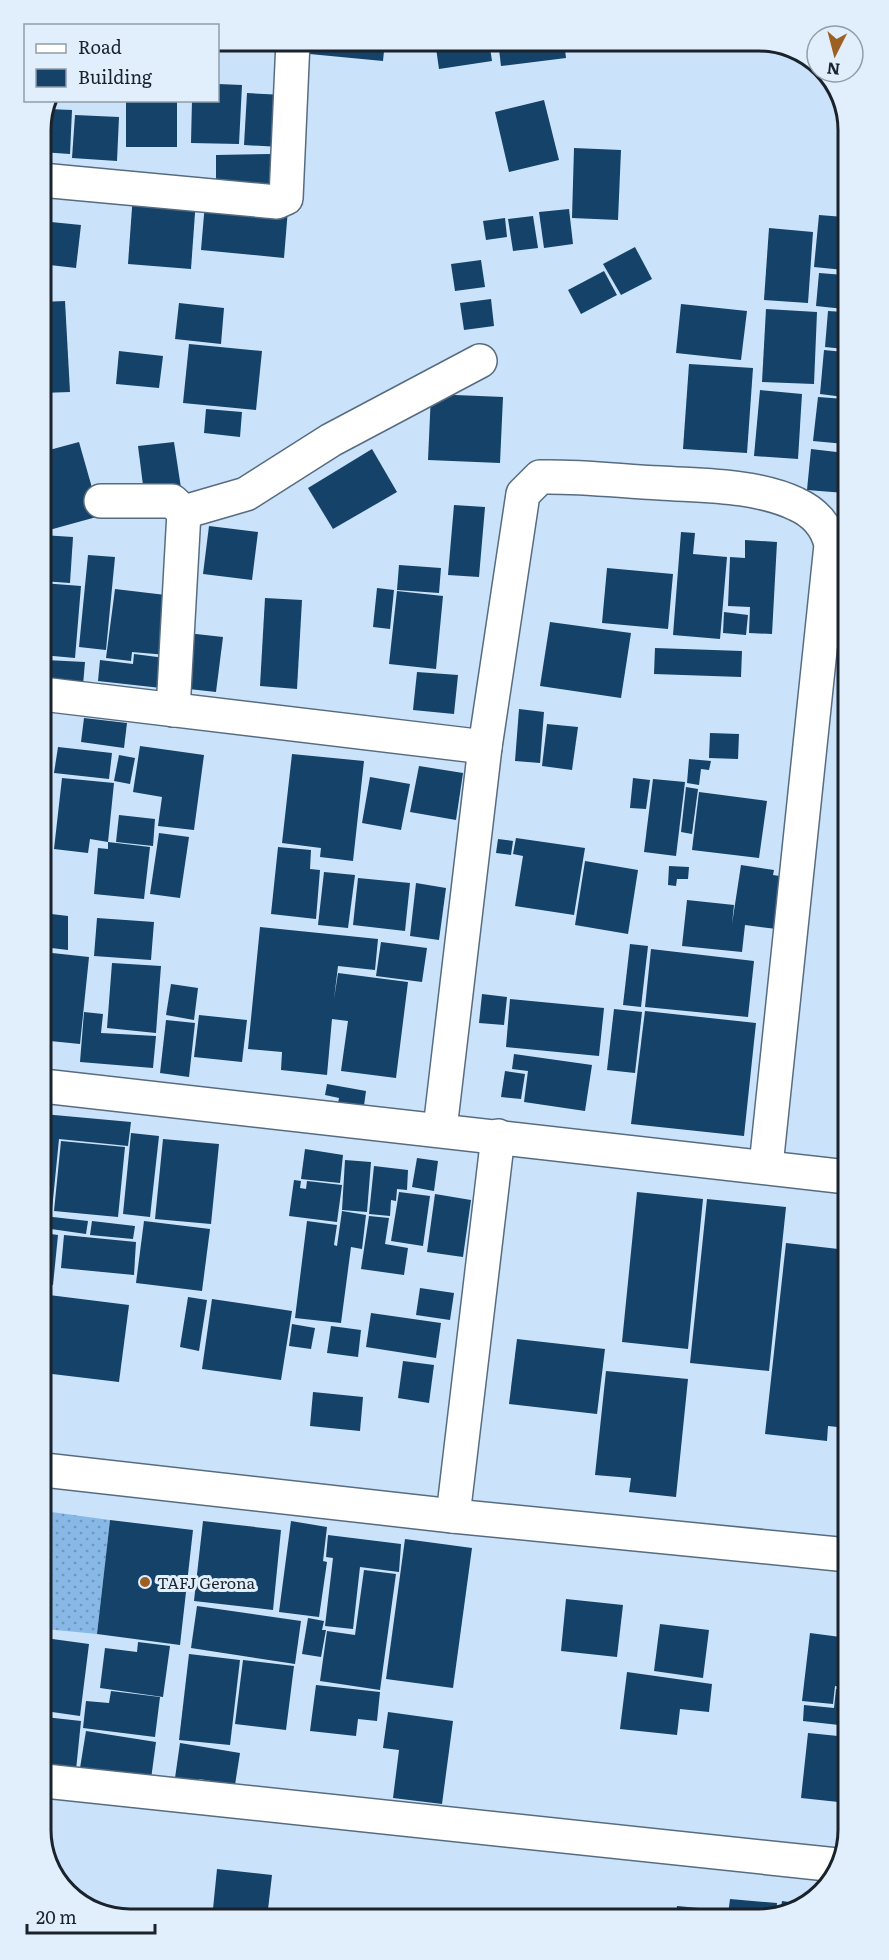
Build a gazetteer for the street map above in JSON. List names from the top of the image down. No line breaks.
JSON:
{"places":["TAFJ Gerona"],"legend":["Road","Building"],"scale_bar":"20 m","north":"bottom"}
